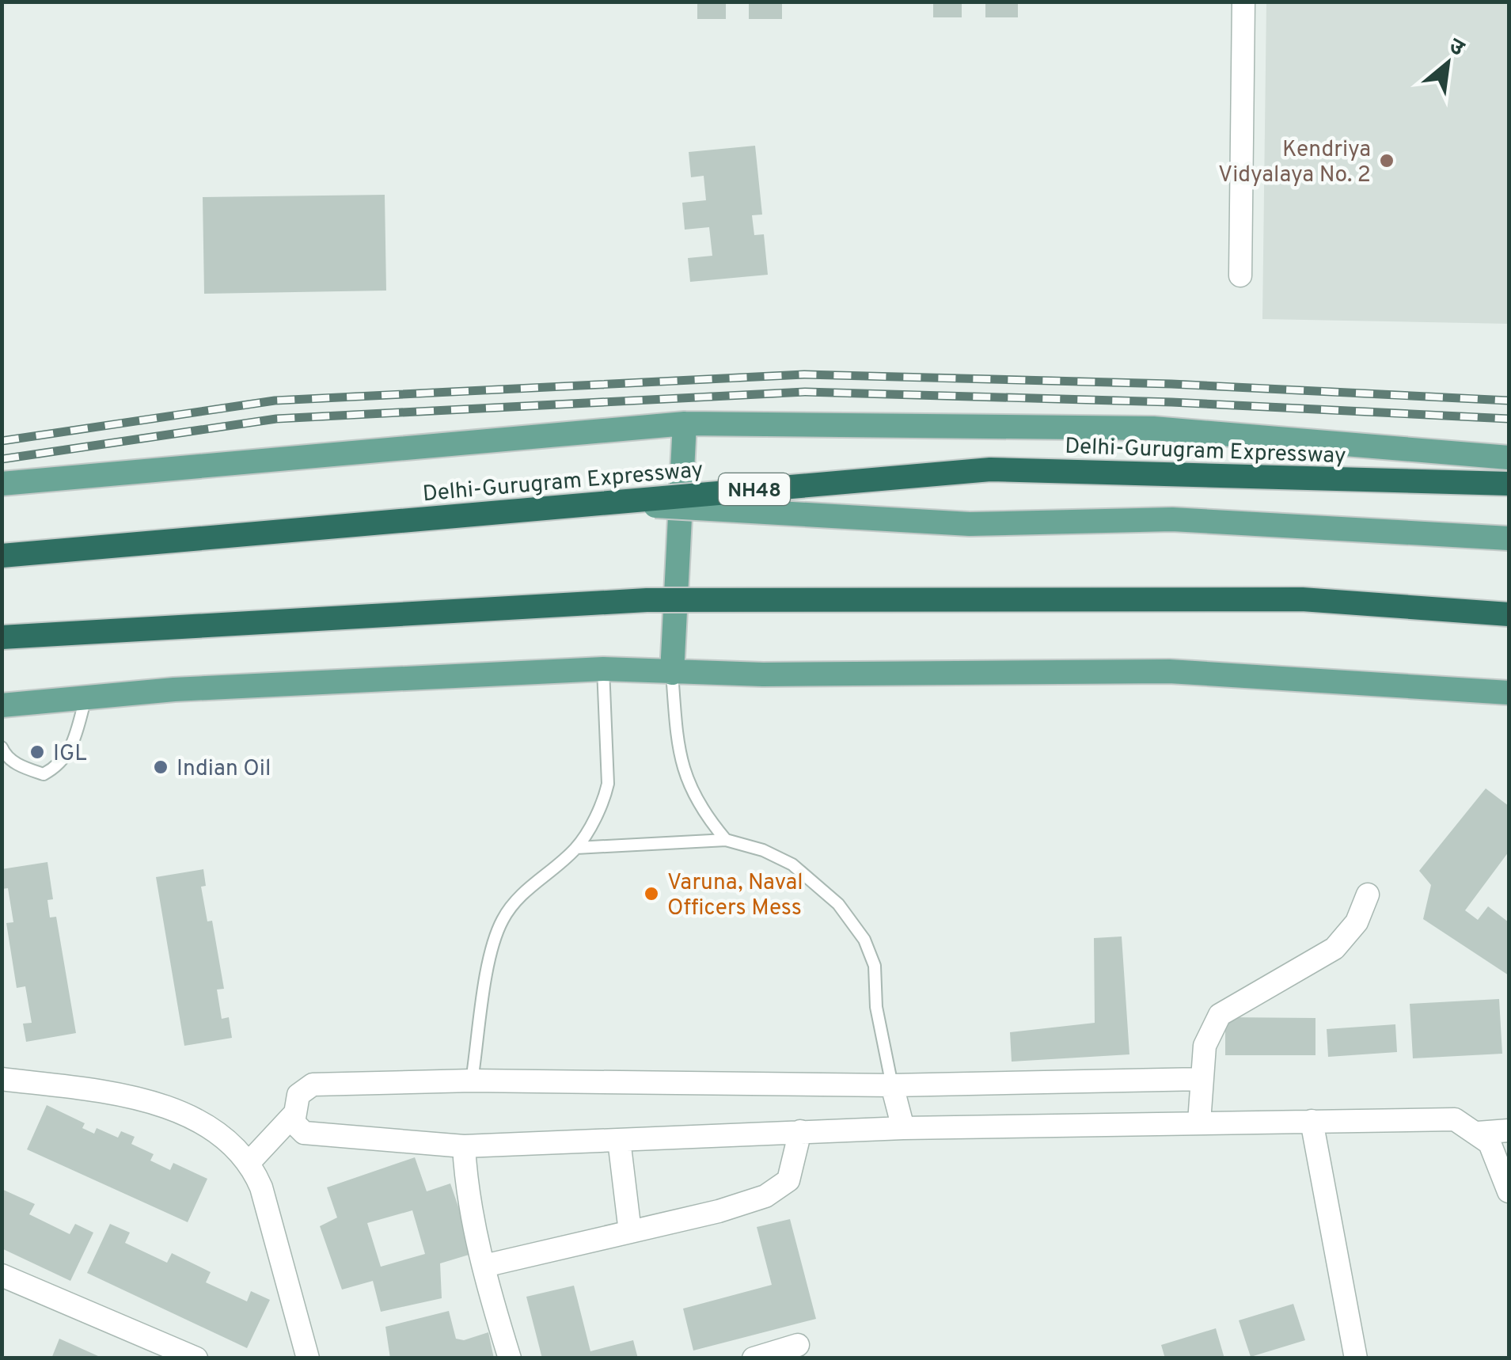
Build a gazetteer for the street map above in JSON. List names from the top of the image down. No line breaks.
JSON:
{"streets":{"highway":["Delhi-Gurugram Expressway","NH48"]},"places":["Kendriya Vidyalaya No. 2","IGL","Indian Oil","Varuna, Naval Officers Mess"],"north":"top right"}
